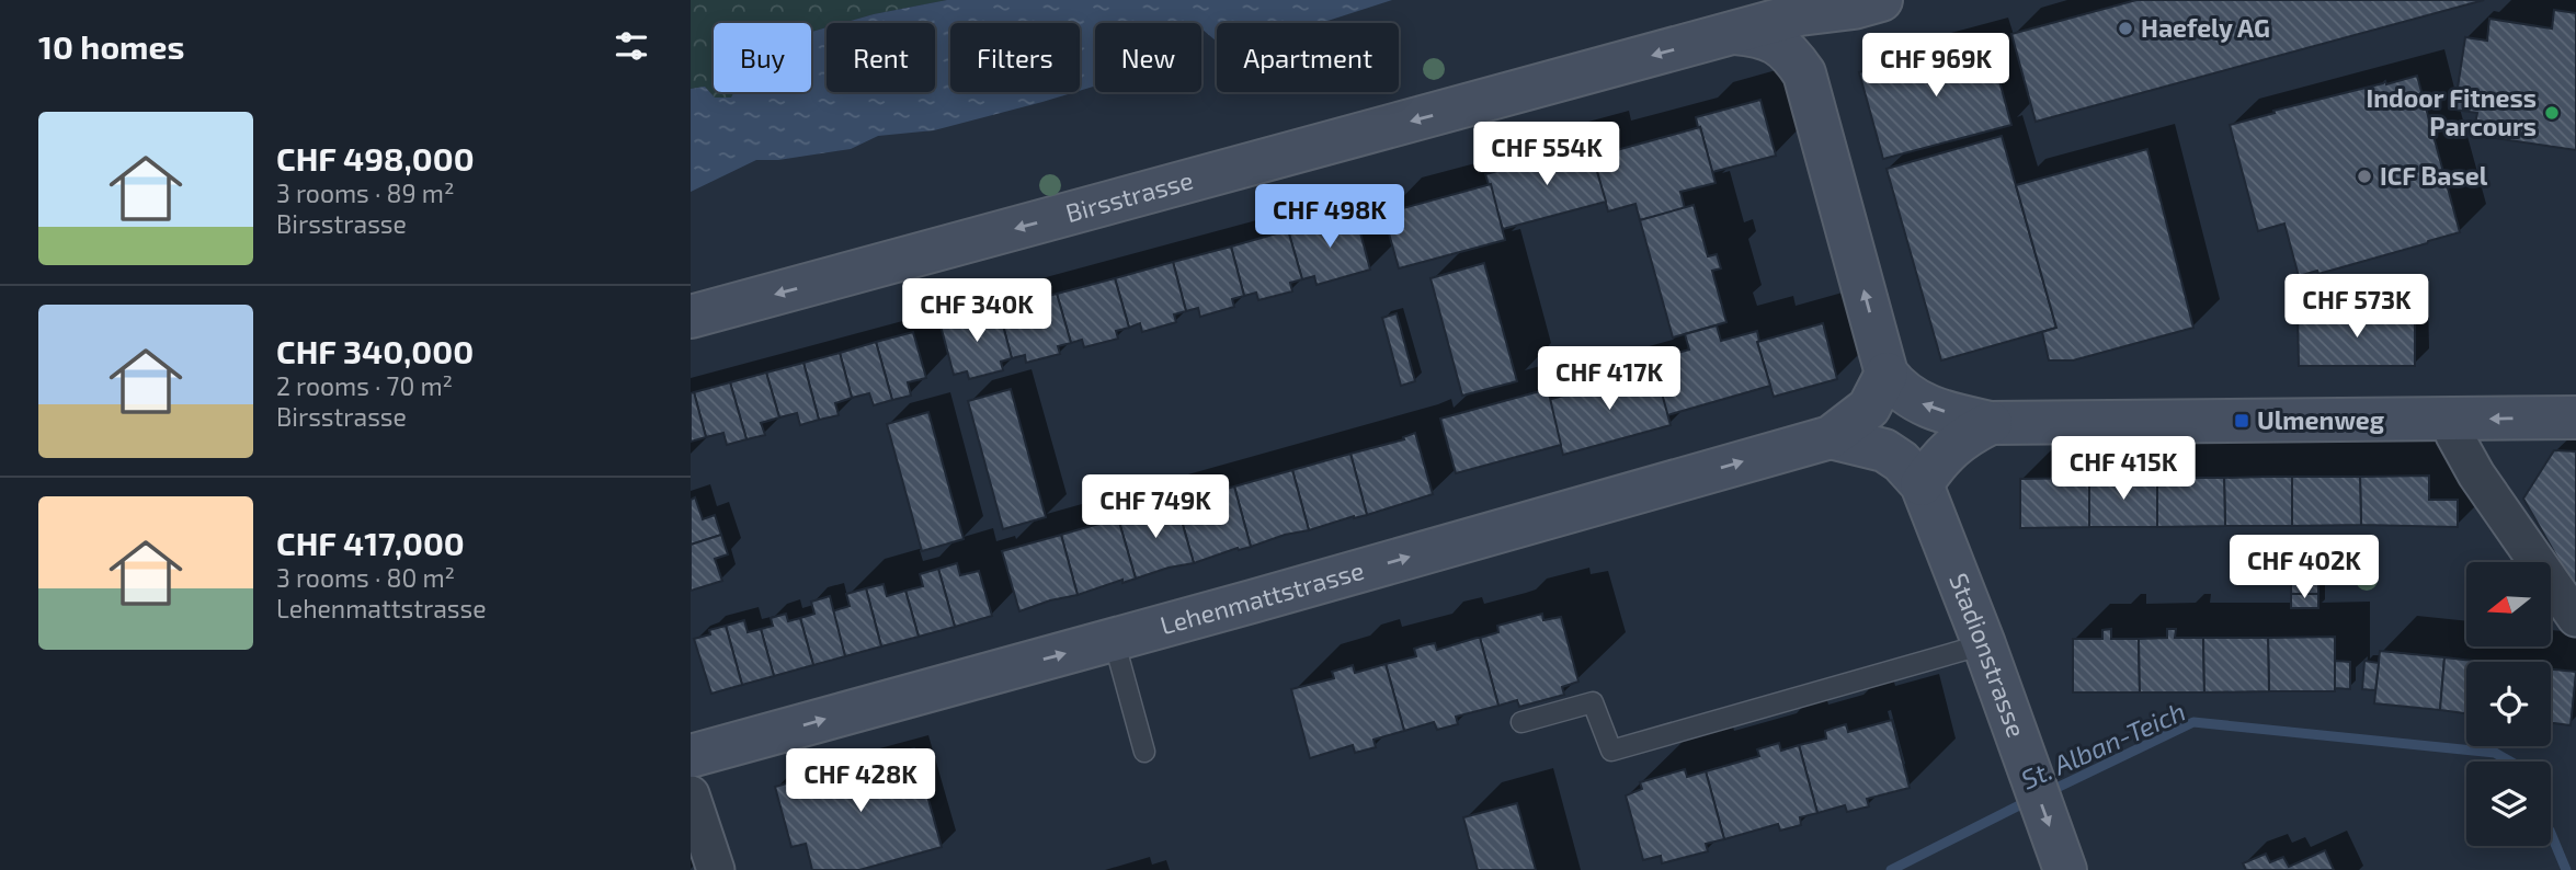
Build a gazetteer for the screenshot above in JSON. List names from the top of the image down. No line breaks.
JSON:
{"streets":{"street":["Birsstrasse","Lehenmattstrasse","Stadionstrasse"]},"crossings":[["Lehenmattstrasse","Stadionstrasse"]],"one_way":["Birsstrasse","Lehenmattstrasse","Stadionstrasse"],"water":["St. Alban-Teich"],"places":{"other":["Haefely AG","Indoor Fitness Parcours","ICF Basel"],"transit":["Ulmenweg"]},"north":"left","page":{"heading":"10 homes","chip":["Buy","Rent","Filters","New","Apartment"],"price":["CHF 969K","CHF 554K","CHF 498K","CHF 573K","CHF 340K","CHF 417K","CHF 415K","CHF 749K","CHF 402K","CHF 428K"],"list":[{"name":"CHF 498,000","note":"3 rooms · 89 m² · Birsstrasse"},{"name":"CHF 340,000","note":"2 rooms · 70 m² · Birsstrasse"},{"name":"CHF 417,000","note":"3 rooms · 80 m² · Lehenmattstrasse"}]}}
